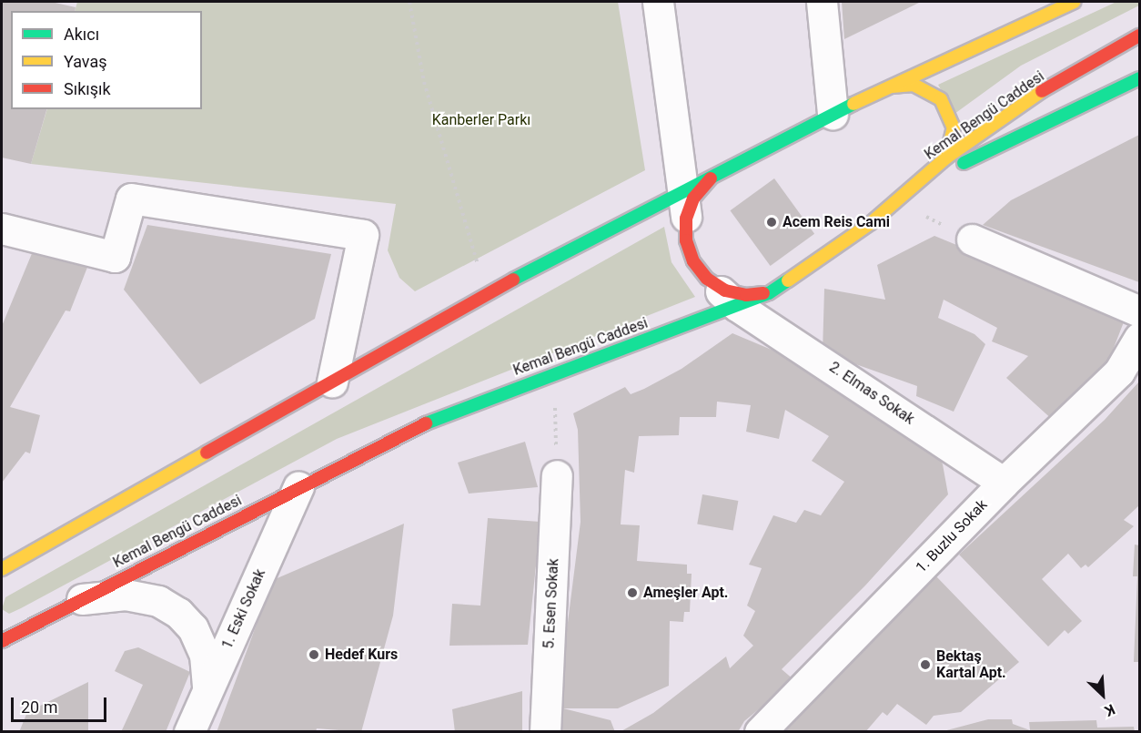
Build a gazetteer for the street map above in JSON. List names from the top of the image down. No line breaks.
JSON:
{"streets":{"main road":["Kemal Bengü Caddesi"],"street":["2. Elmas Sokak","1. Buzlu Sokak","5. Esen Sokak","1. Eski Sokak"]},"crossings":[["Kemal Bengü Caddesi","2. Elmas Sokak"],["Kemal Bengü Caddesi","1. Eski Sokak"],["2. Elmas Sokak","1. Buzlu Sokak"]],"parks":["Kanberler Parkı"],"places":["Acem Reis Cami","Ameşler Apt.","Hedef Kurs","Bektaş Kartal Apt."],"legend":["Akıcı","Yavaş","Sıkışık"],"scale_bar":"20 m","north":"bottom right"}
